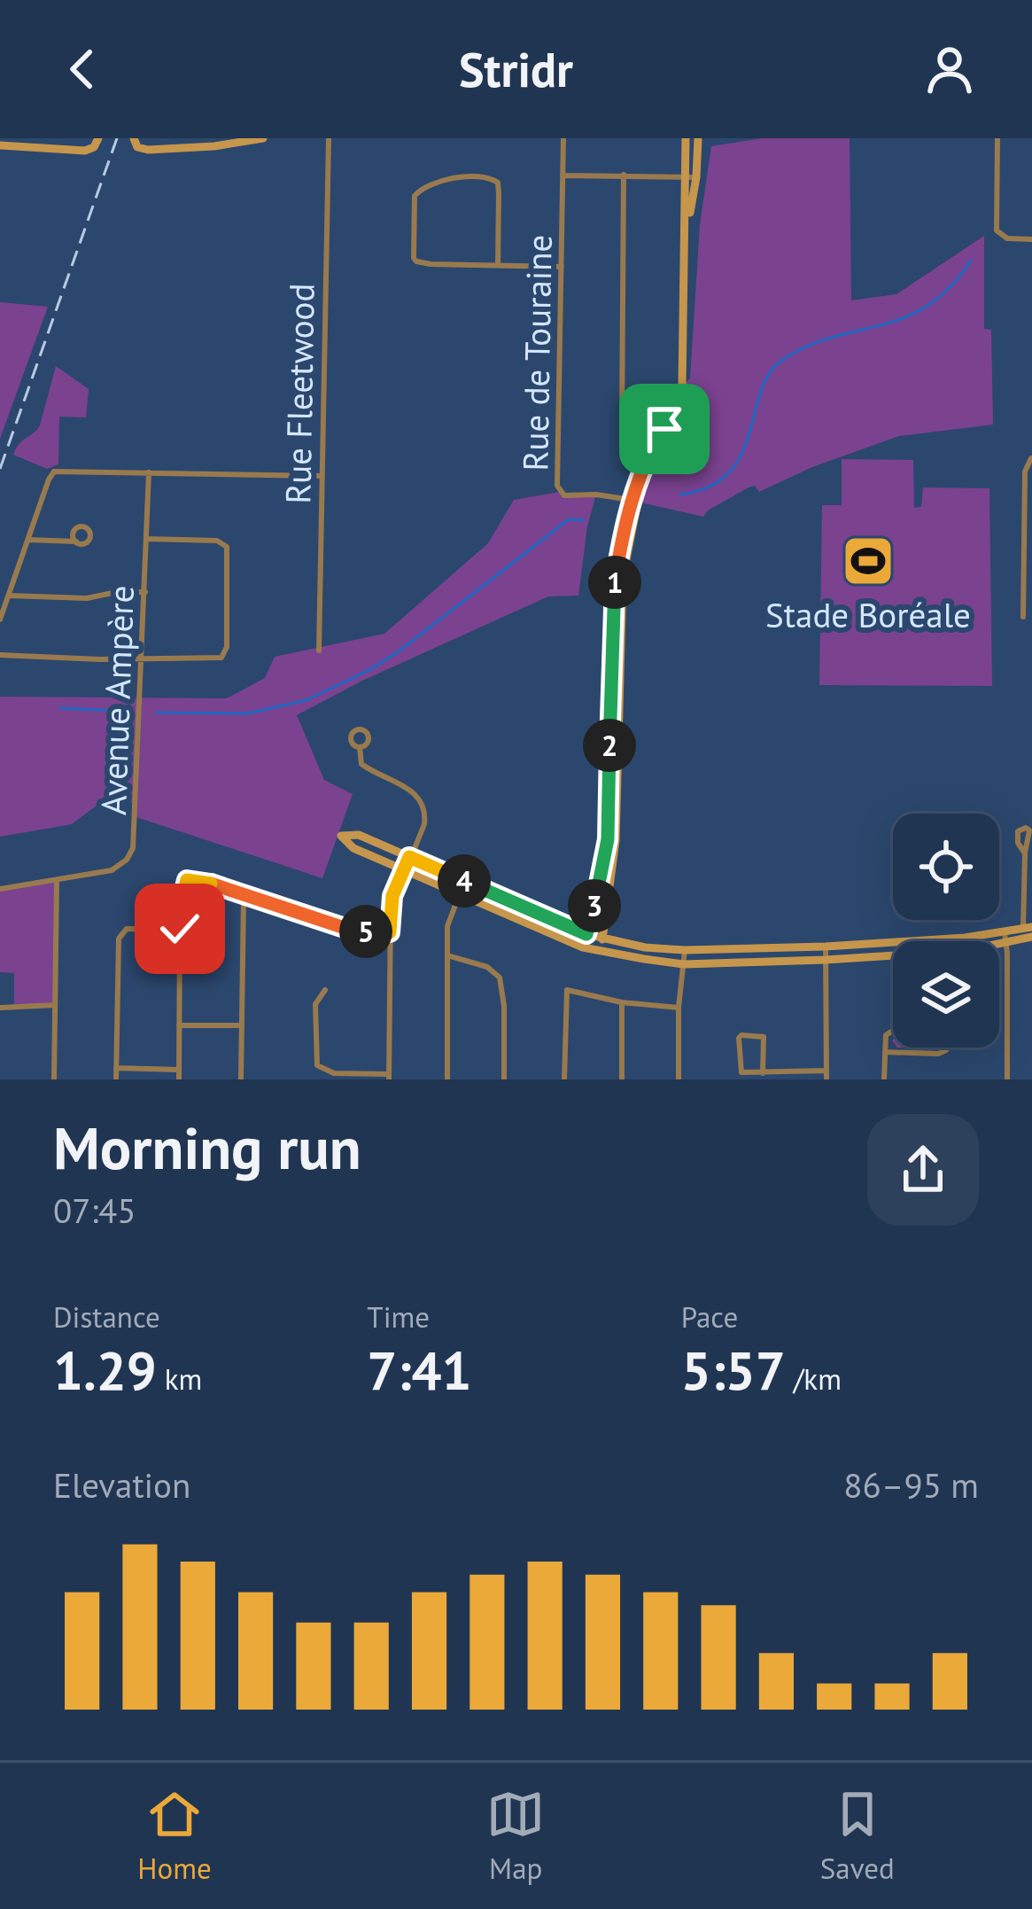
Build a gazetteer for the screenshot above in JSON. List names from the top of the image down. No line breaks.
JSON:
{"streets":{"street":["Rue de Touraine","Rue Fleetwood","Avenue Ampère"]},"places":{"sports":["Stade Boréale"]},"page":{"header":"Stridr","pins":["1","2","4","3","5"],"heading":["Morning run","07:45"],"stats":[["Distance","1.29 km"],["Time","7:41"],["Pace","5:57 /km"]],"chart":["Elevation","86–95 m"],"tabs":["Home","Map","Saved"]}}
